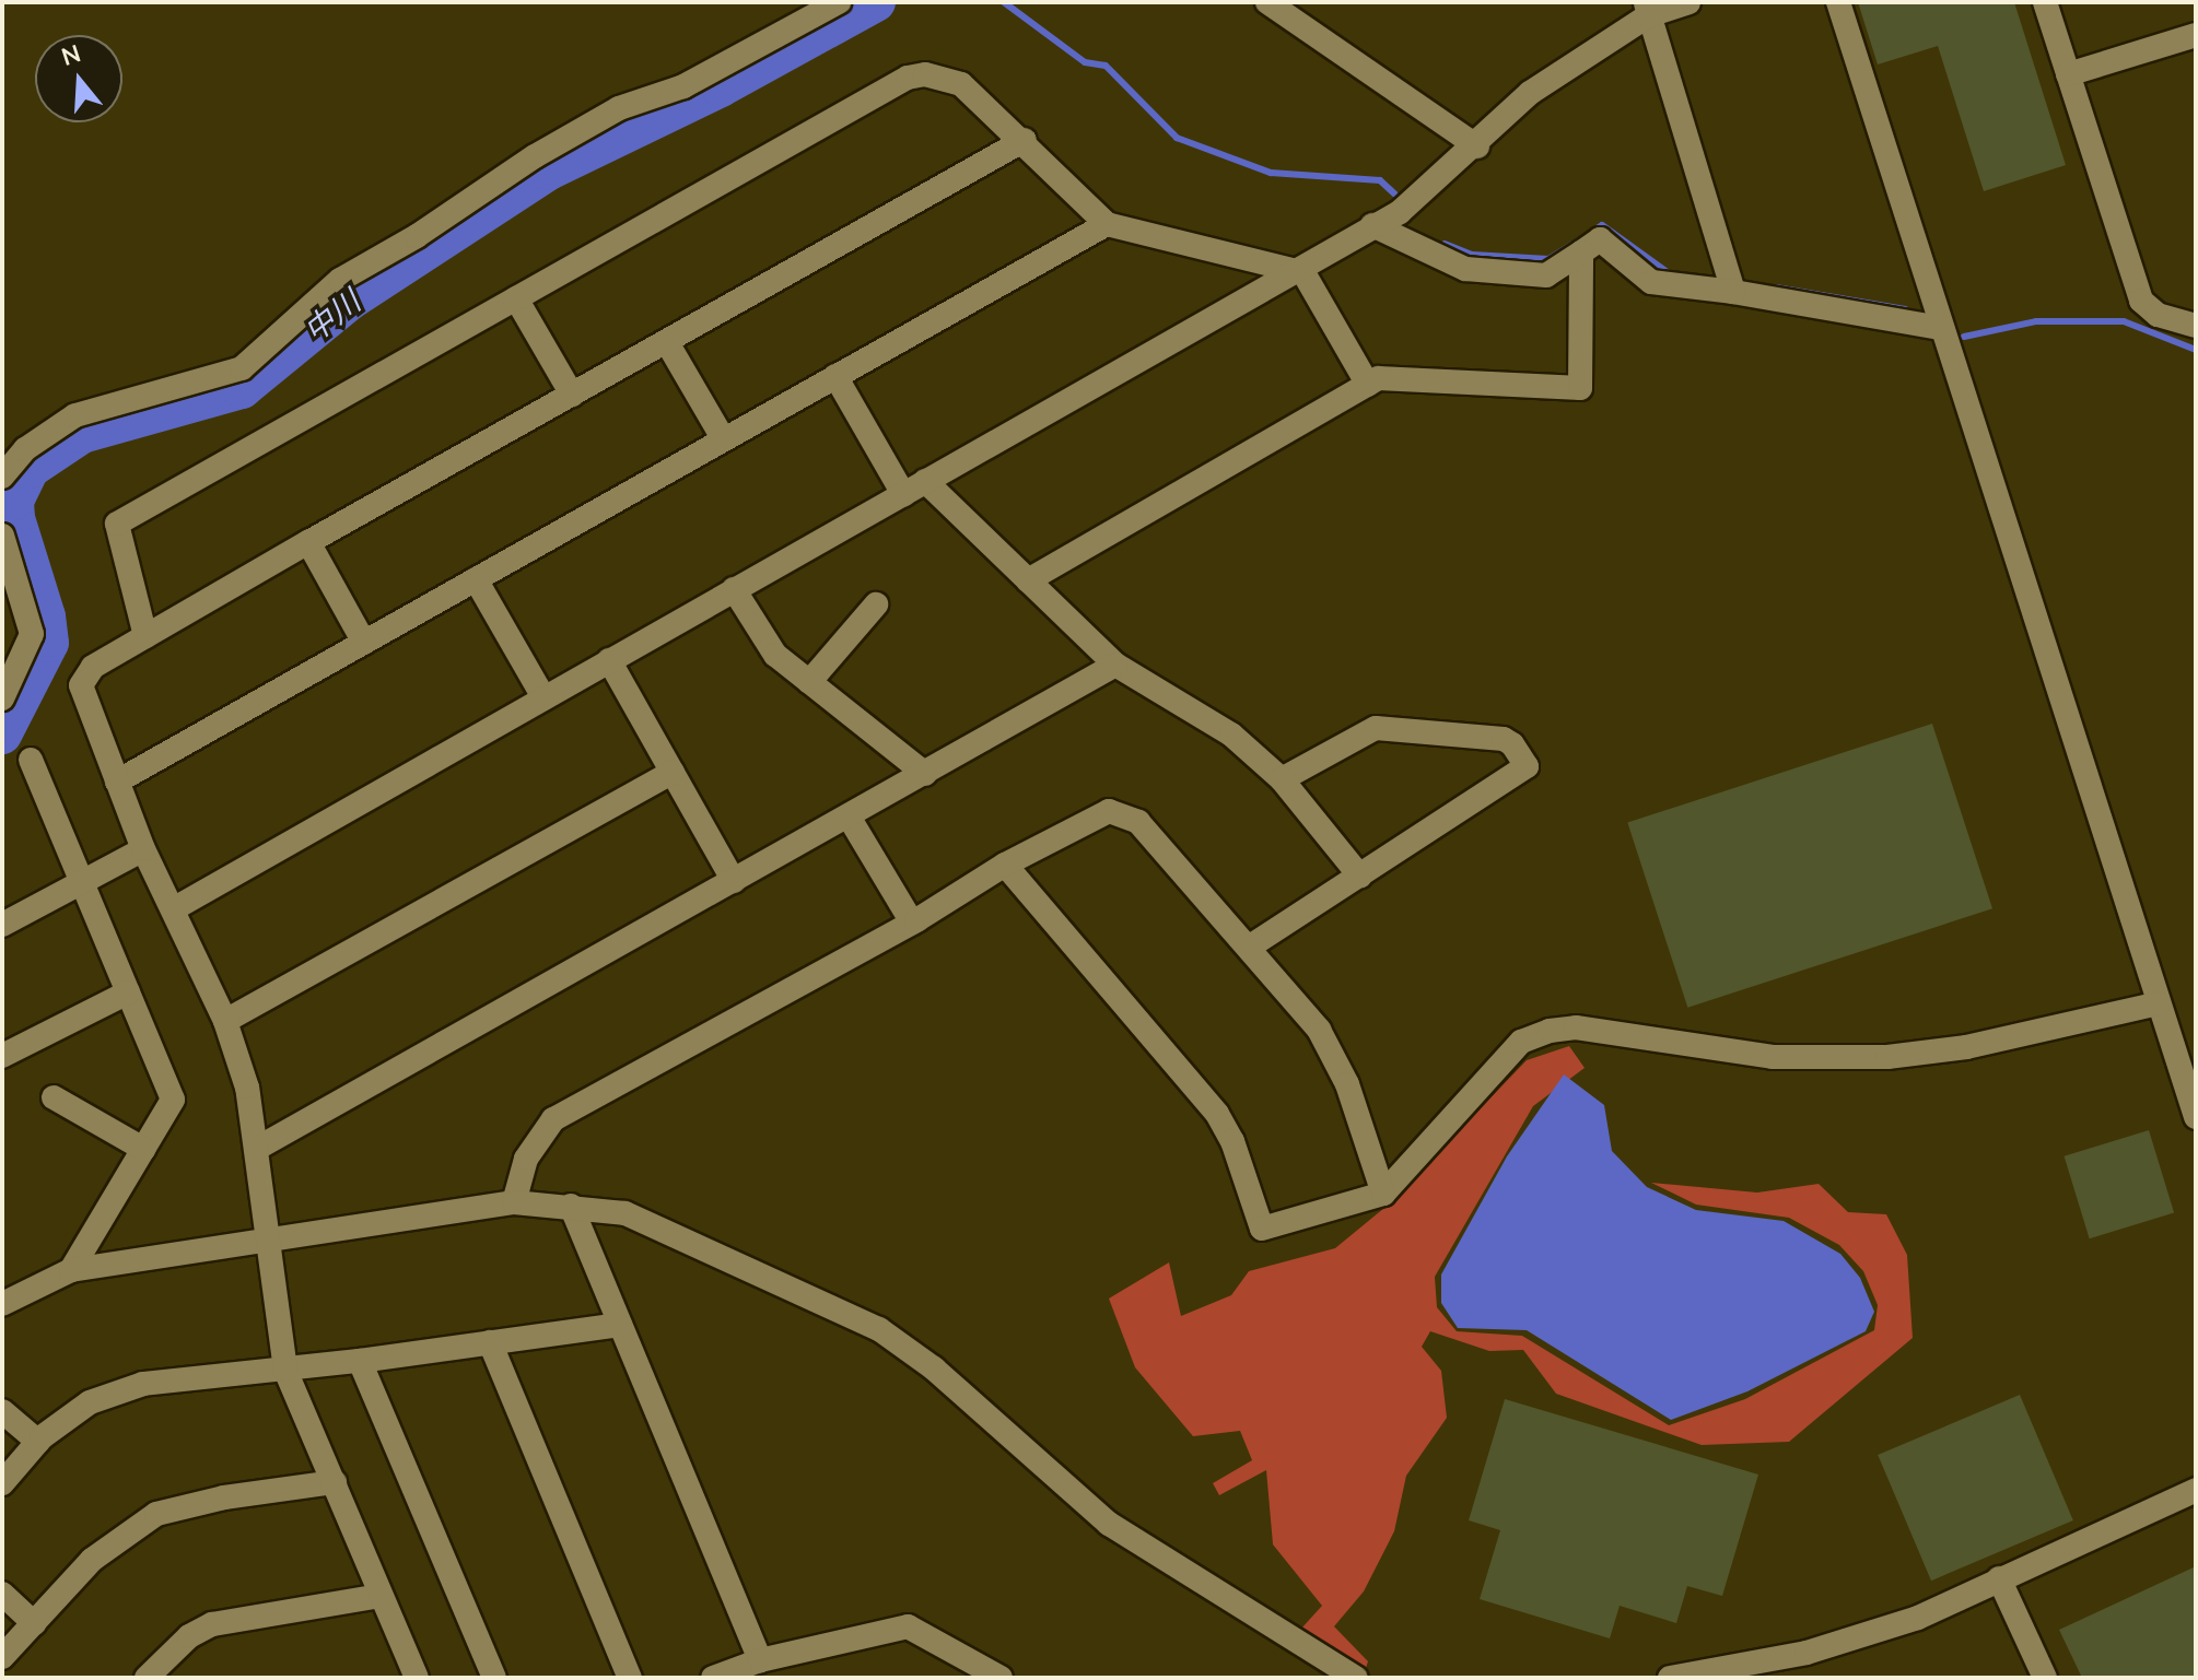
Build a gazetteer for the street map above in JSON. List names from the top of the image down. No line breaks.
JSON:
{"water":["中川"],"north":"top"}
